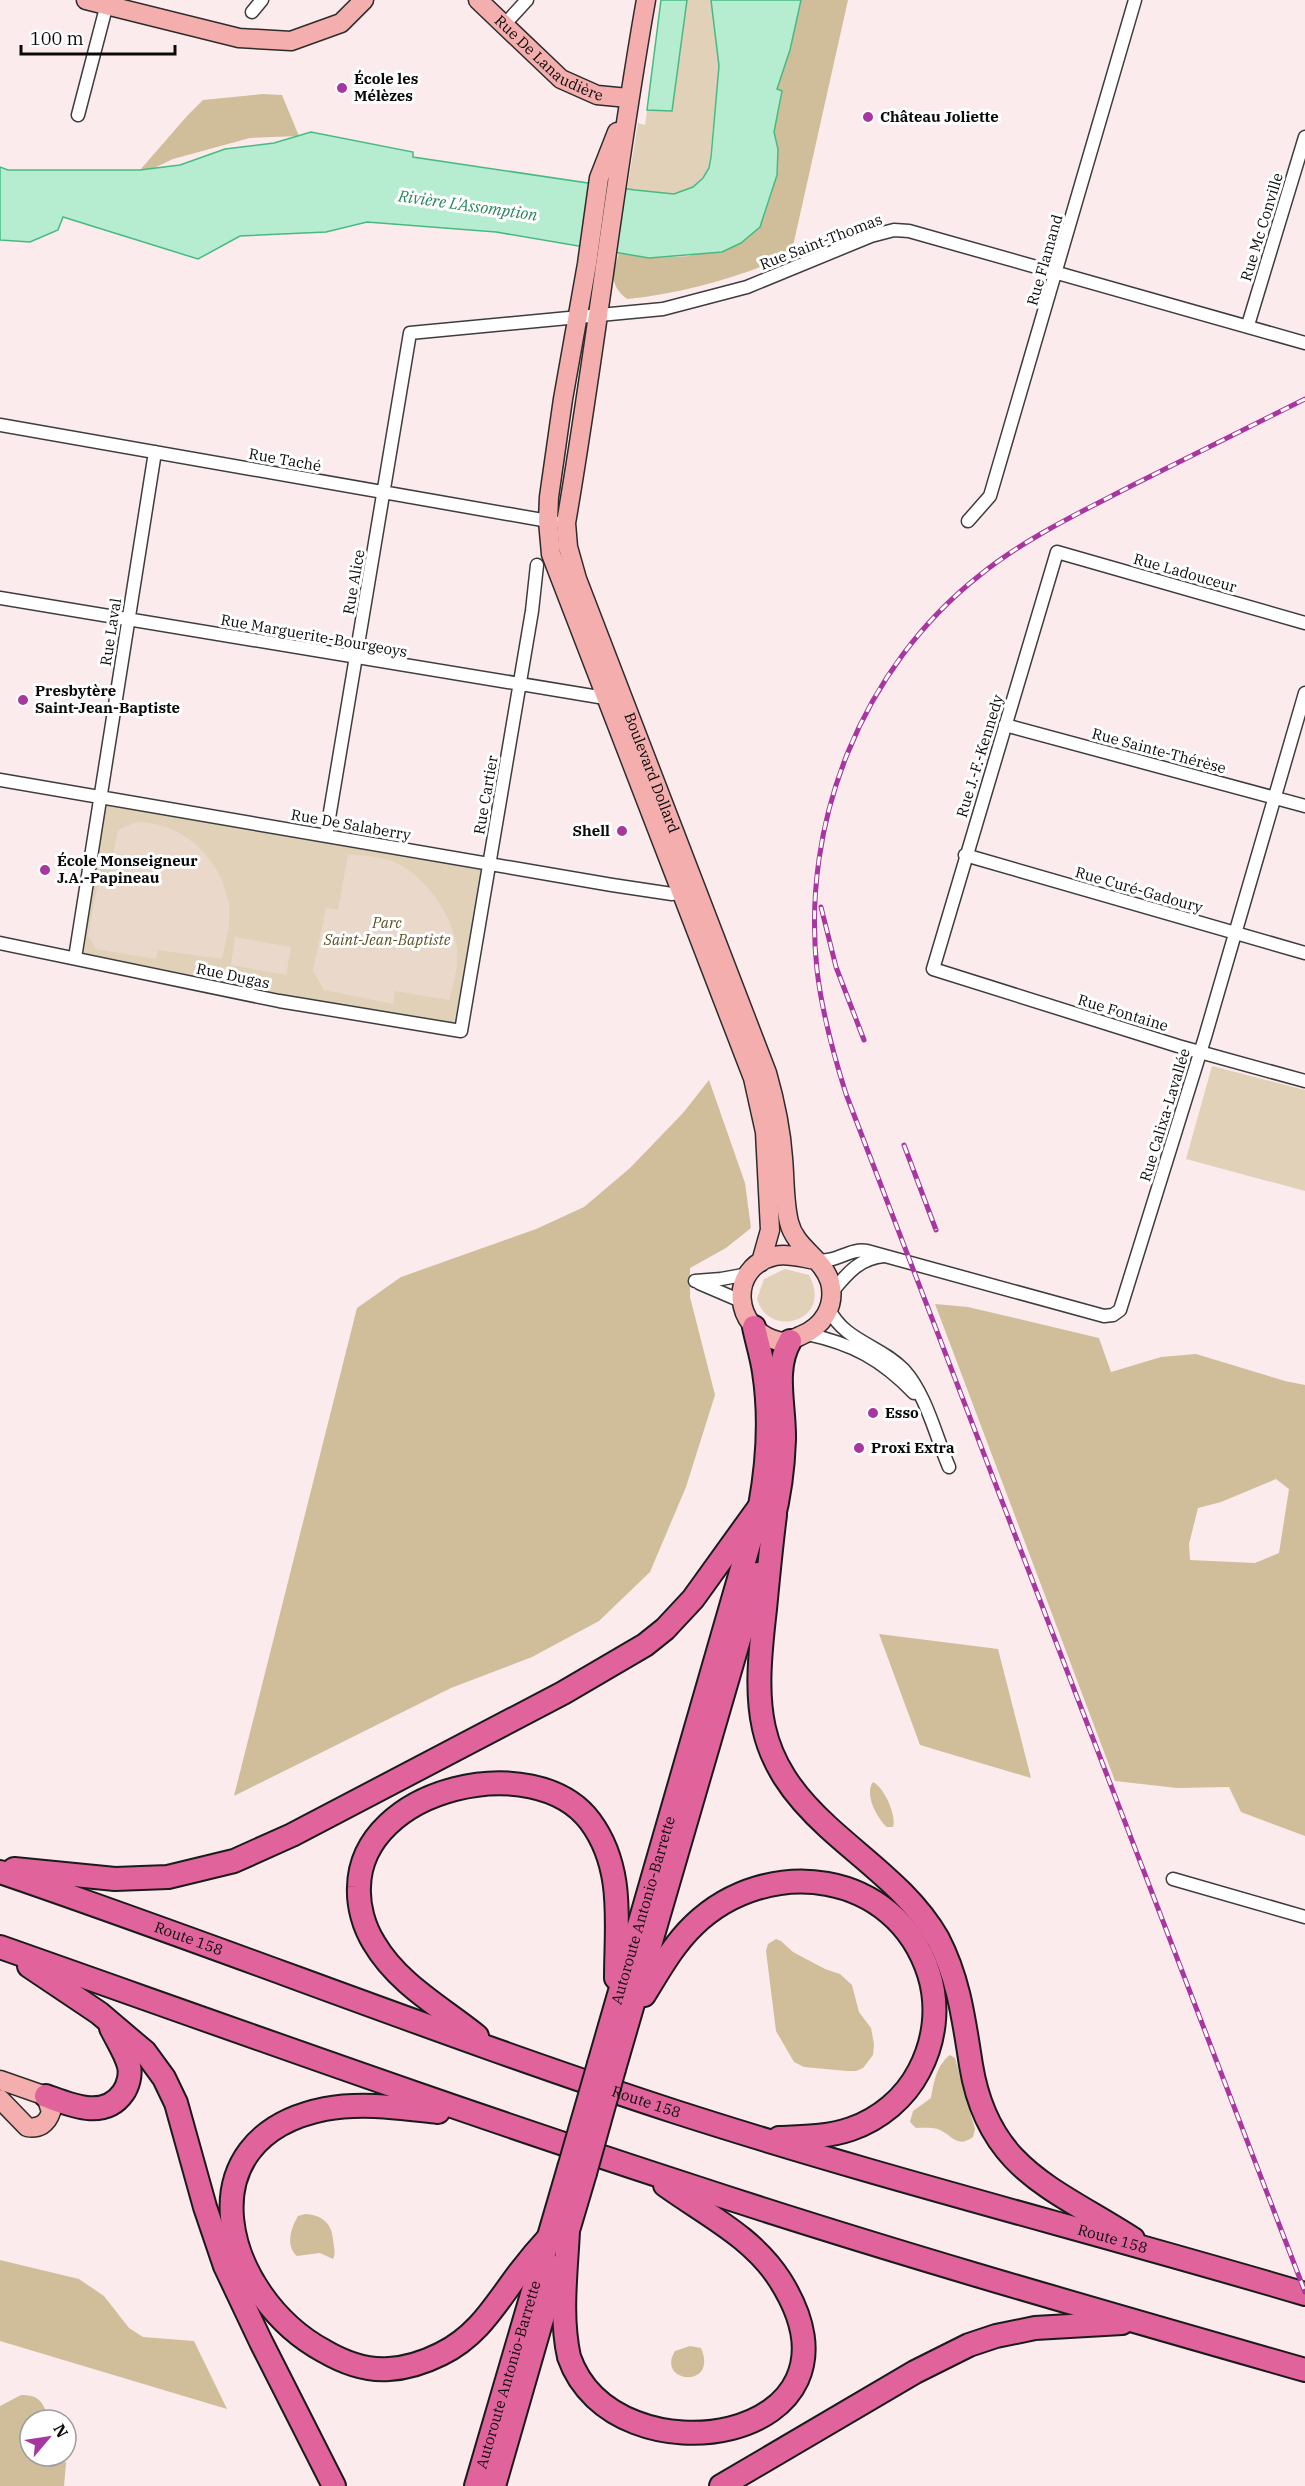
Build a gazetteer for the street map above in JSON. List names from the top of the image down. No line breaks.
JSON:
{"streets":{"highway":["Autoroute Antonio-Barrette","Route 158"],"main road":["Rue De Lanaudière","Boulevard Dollard"],"street":["Rue Mc Conville","Rue Saint-Thomas","Rue Flamand","Rue Taché","Rue Ladouceur","Rue Alice","Rue Laval","Rue Marguerite-Bourgeoys","Rue Sainte-Thérèse","Rue J.-F.-Kennedy","Rue Cartier","Rue De Salaberry","Rue Curé-Gadoury","Rue Dugas","Rue Fontaine","Rue Calixa-Lavallée"]},"crossings":[["Rue De Lanaudière","Boulevard Dollard"],["Rue Mc Conville","Rue Saint-Thomas"],["Rue Saint-Thomas","Rue Flamand"],["Rue Saint-Thomas","Rue Alice"],["Rue Saint-Thomas","Boulevard Dollard"],["Rue Taché","Rue Alice"],["Rue Taché","Rue Laval"],["Rue Taché","Boulevard Dollard"],["Rue Ladouceur","Rue J.-F.-Kennedy"],["Rue Alice","Rue Marguerite-Bourgeoys"],["Rue Alice","Rue De Salaberry"],["Rue Laval","Rue Marguerite-Bourgeoys"],["Rue Laval","Rue De Salaberry"],["Rue Laval","Rue Dugas"],["Rue Marguerite-Bourgeoys","Boulevard Dollard"],["Rue Marguerite-Bourgeoys","Rue Cartier"],["Rue Sainte-Thérèse","Rue J.-F.-Kennedy"],["Rue Sainte-Thérèse","Rue Calixa-Lavallée"],["Rue J.-F.-Kennedy","Rue Curé-Gadoury"],["Rue J.-F.-Kennedy","Rue Fontaine"],["Boulevard Dollard","Rue De Salaberry"],["Boulevard Dollard","Rue Calixa-Lavallée"],["Boulevard Dollard","Autoroute Antonio-Barrette"],["Rue Cartier","Rue De Salaberry"],["Rue Cartier","Rue Dugas"],["Rue Curé-Gadoury","Rue Calixa-Lavallée"],["Rue Fontaine","Rue Calixa-Lavallée"],["Rue Calixa-Lavallée","Autoroute Antonio-Barrette"]],"water":["Rivière L'Assomption"],"parks":["Parc Saint-Jean-Baptiste"],"places":["École les Mélèzes","Château Joliette","Presbytère Saint-Jean-Baptiste","Shell","École Monseigneur J.A.-Papineau","Esso","Proxi Extra"],"scale_bar":"100 m","north":"top right"}
